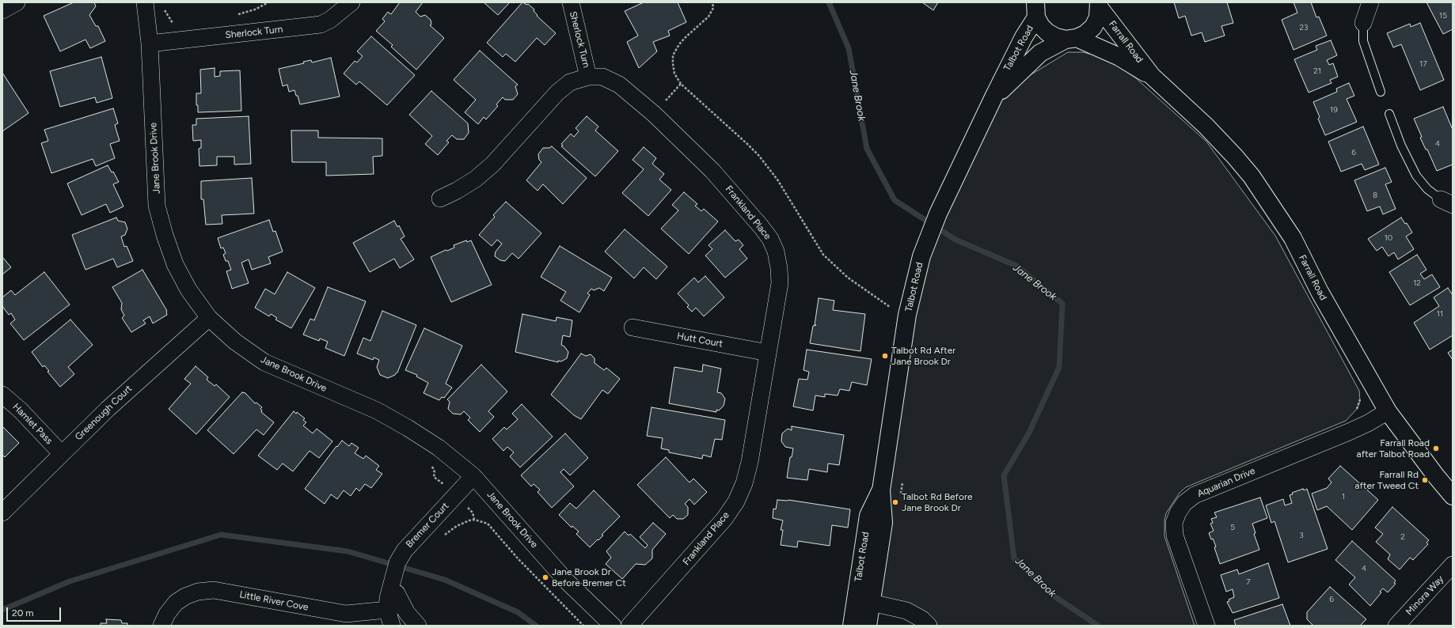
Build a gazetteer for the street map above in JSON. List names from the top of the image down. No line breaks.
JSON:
{"streets":{"main road":["Farrall Road","Talbot Road"],"street":["Sherlock Turn","Jane Brook Drive","Frankland Place","Hutt Court","Greenough Court","Hamlet Pass","Aquarian Drive","Bremer Court","Minora Way","Little River Cove"]},"crossings":[["Sherlock Turn","Jane Brook Drive"],["Sherlock Turn","Frankland Place"],["Farrall Road","Talbot Road"],["Farrall Road","Aquarian Drive"],["Jane Brook Drive","Greenough Court"],["Jane Brook Drive","Bremer Court"],["Frankland Place","Hutt Court"],["Greenough Court","Hamlet Pass"],["Bremer Court","Little River Cove"]],"water":["Jane Brook"],"places":["Talbot Rd After Jane Brook Dr","Farrall Road after Talbot Road","Farrall Rd after Tweed Ct","Talbot Rd Before Jane Brook Dr","Jane Brook Dr Before Bremer Ct"],"house_numbers":["15","23","17","21","19","4","6","8","10","12","11","1","5","3","2","4","7","6"],"scale_bar":"20 m"}
